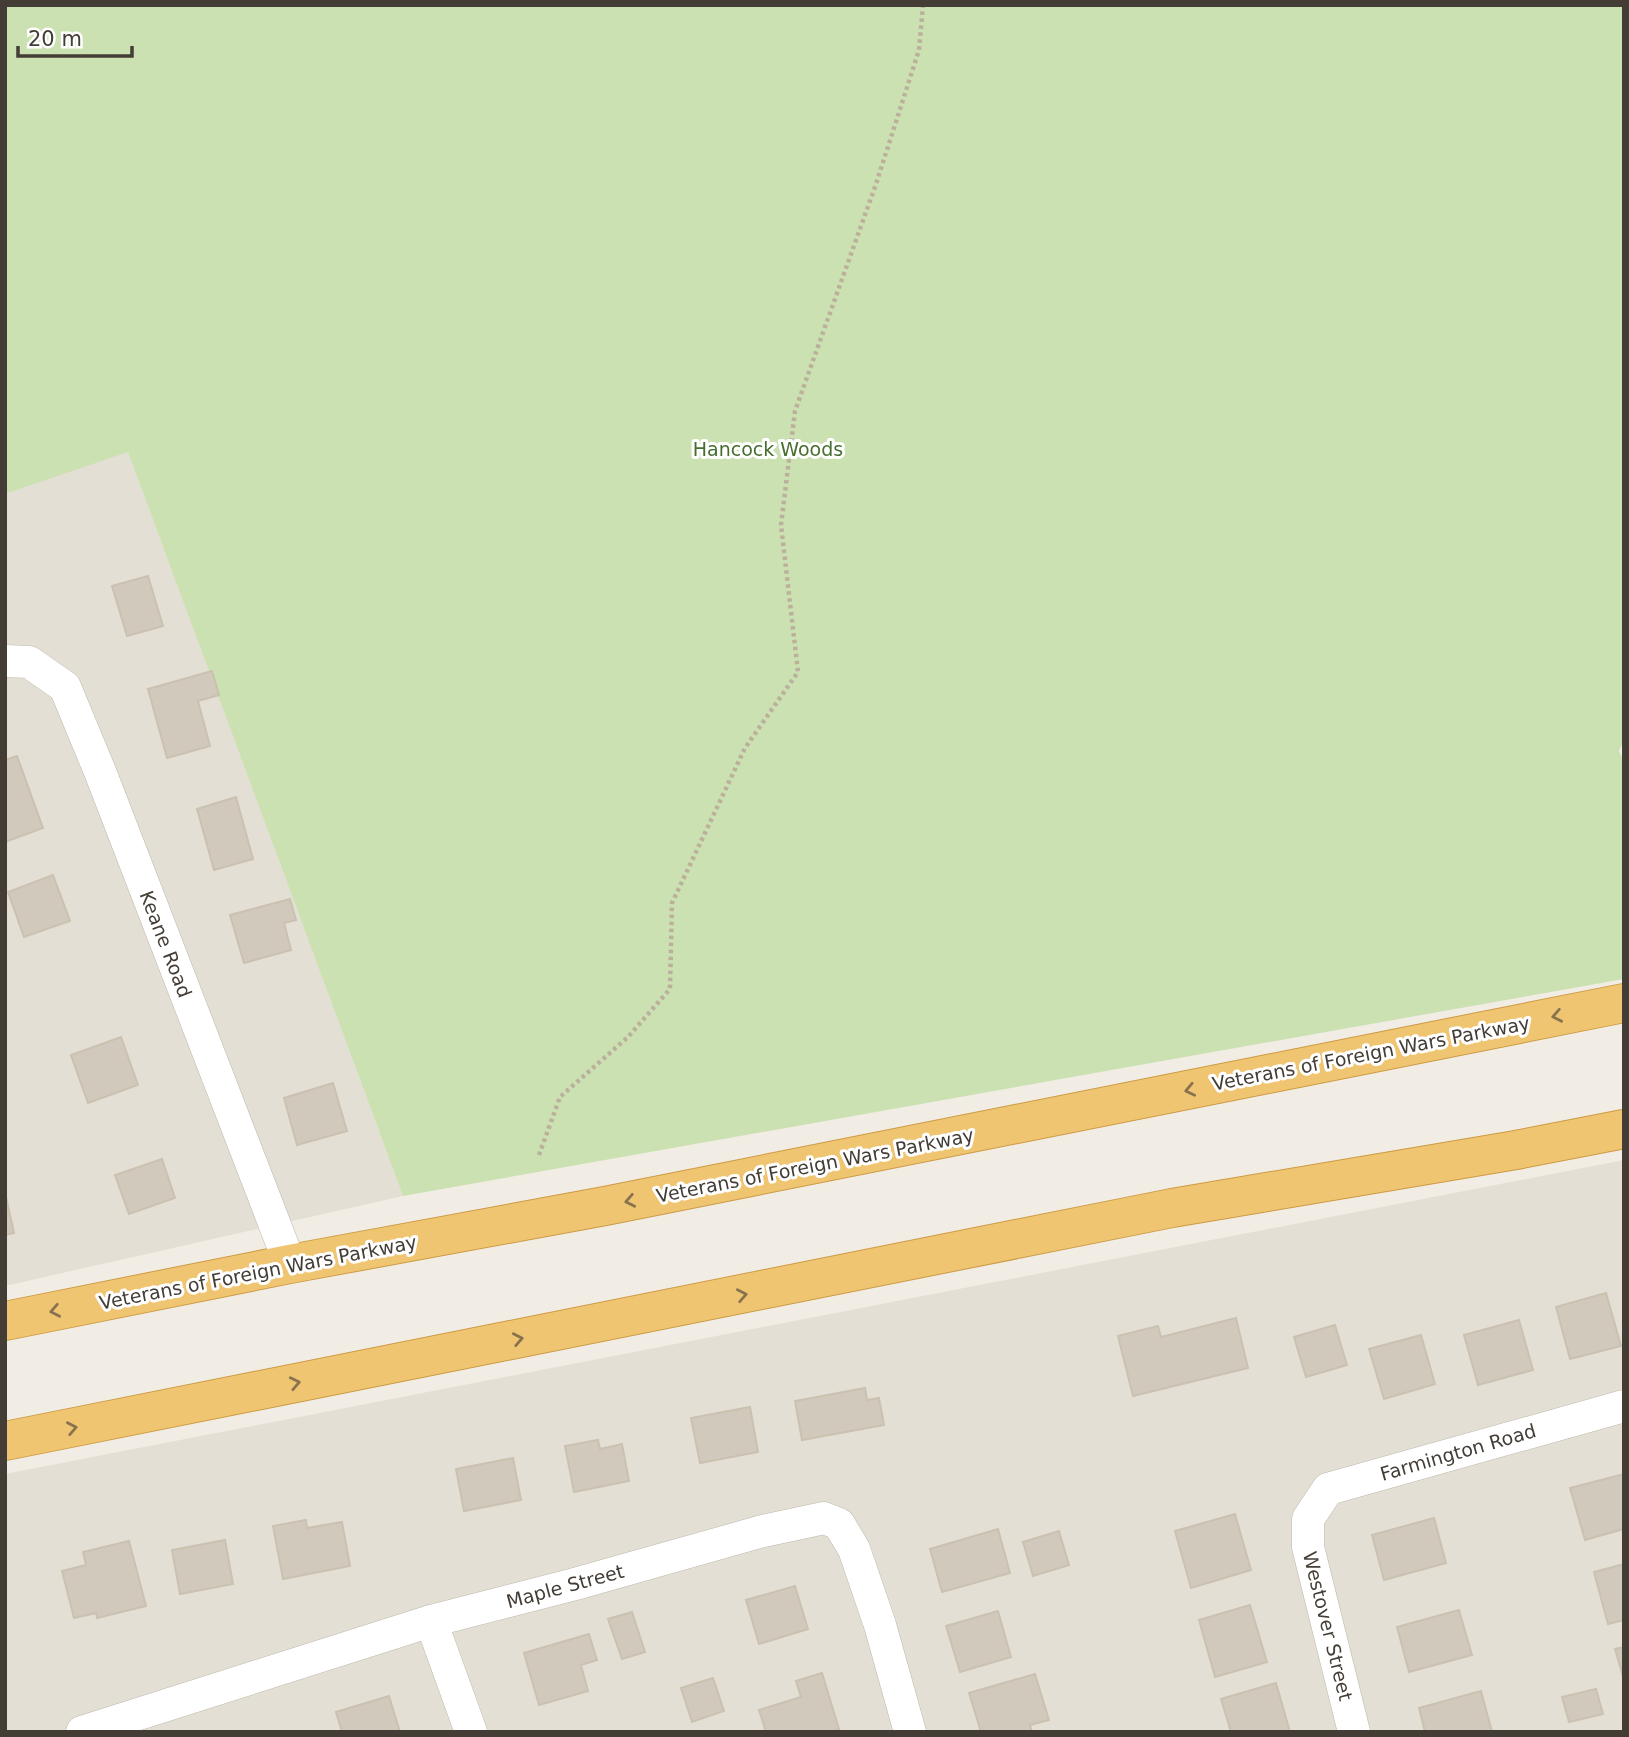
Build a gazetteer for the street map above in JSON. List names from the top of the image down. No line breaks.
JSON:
{"streets":{"highway":["Veterans of Foreign Wars Parkway"],"street":["Keane Road","Farmington Road","Maple Street","Westover Street"]},"crossings":[["Keane Road","Veterans of Foreign Wars Parkway"],["Farmington Road","Westover Street"]],"parks":["Hancock Woods"],"scale_bar":"20 m"}
